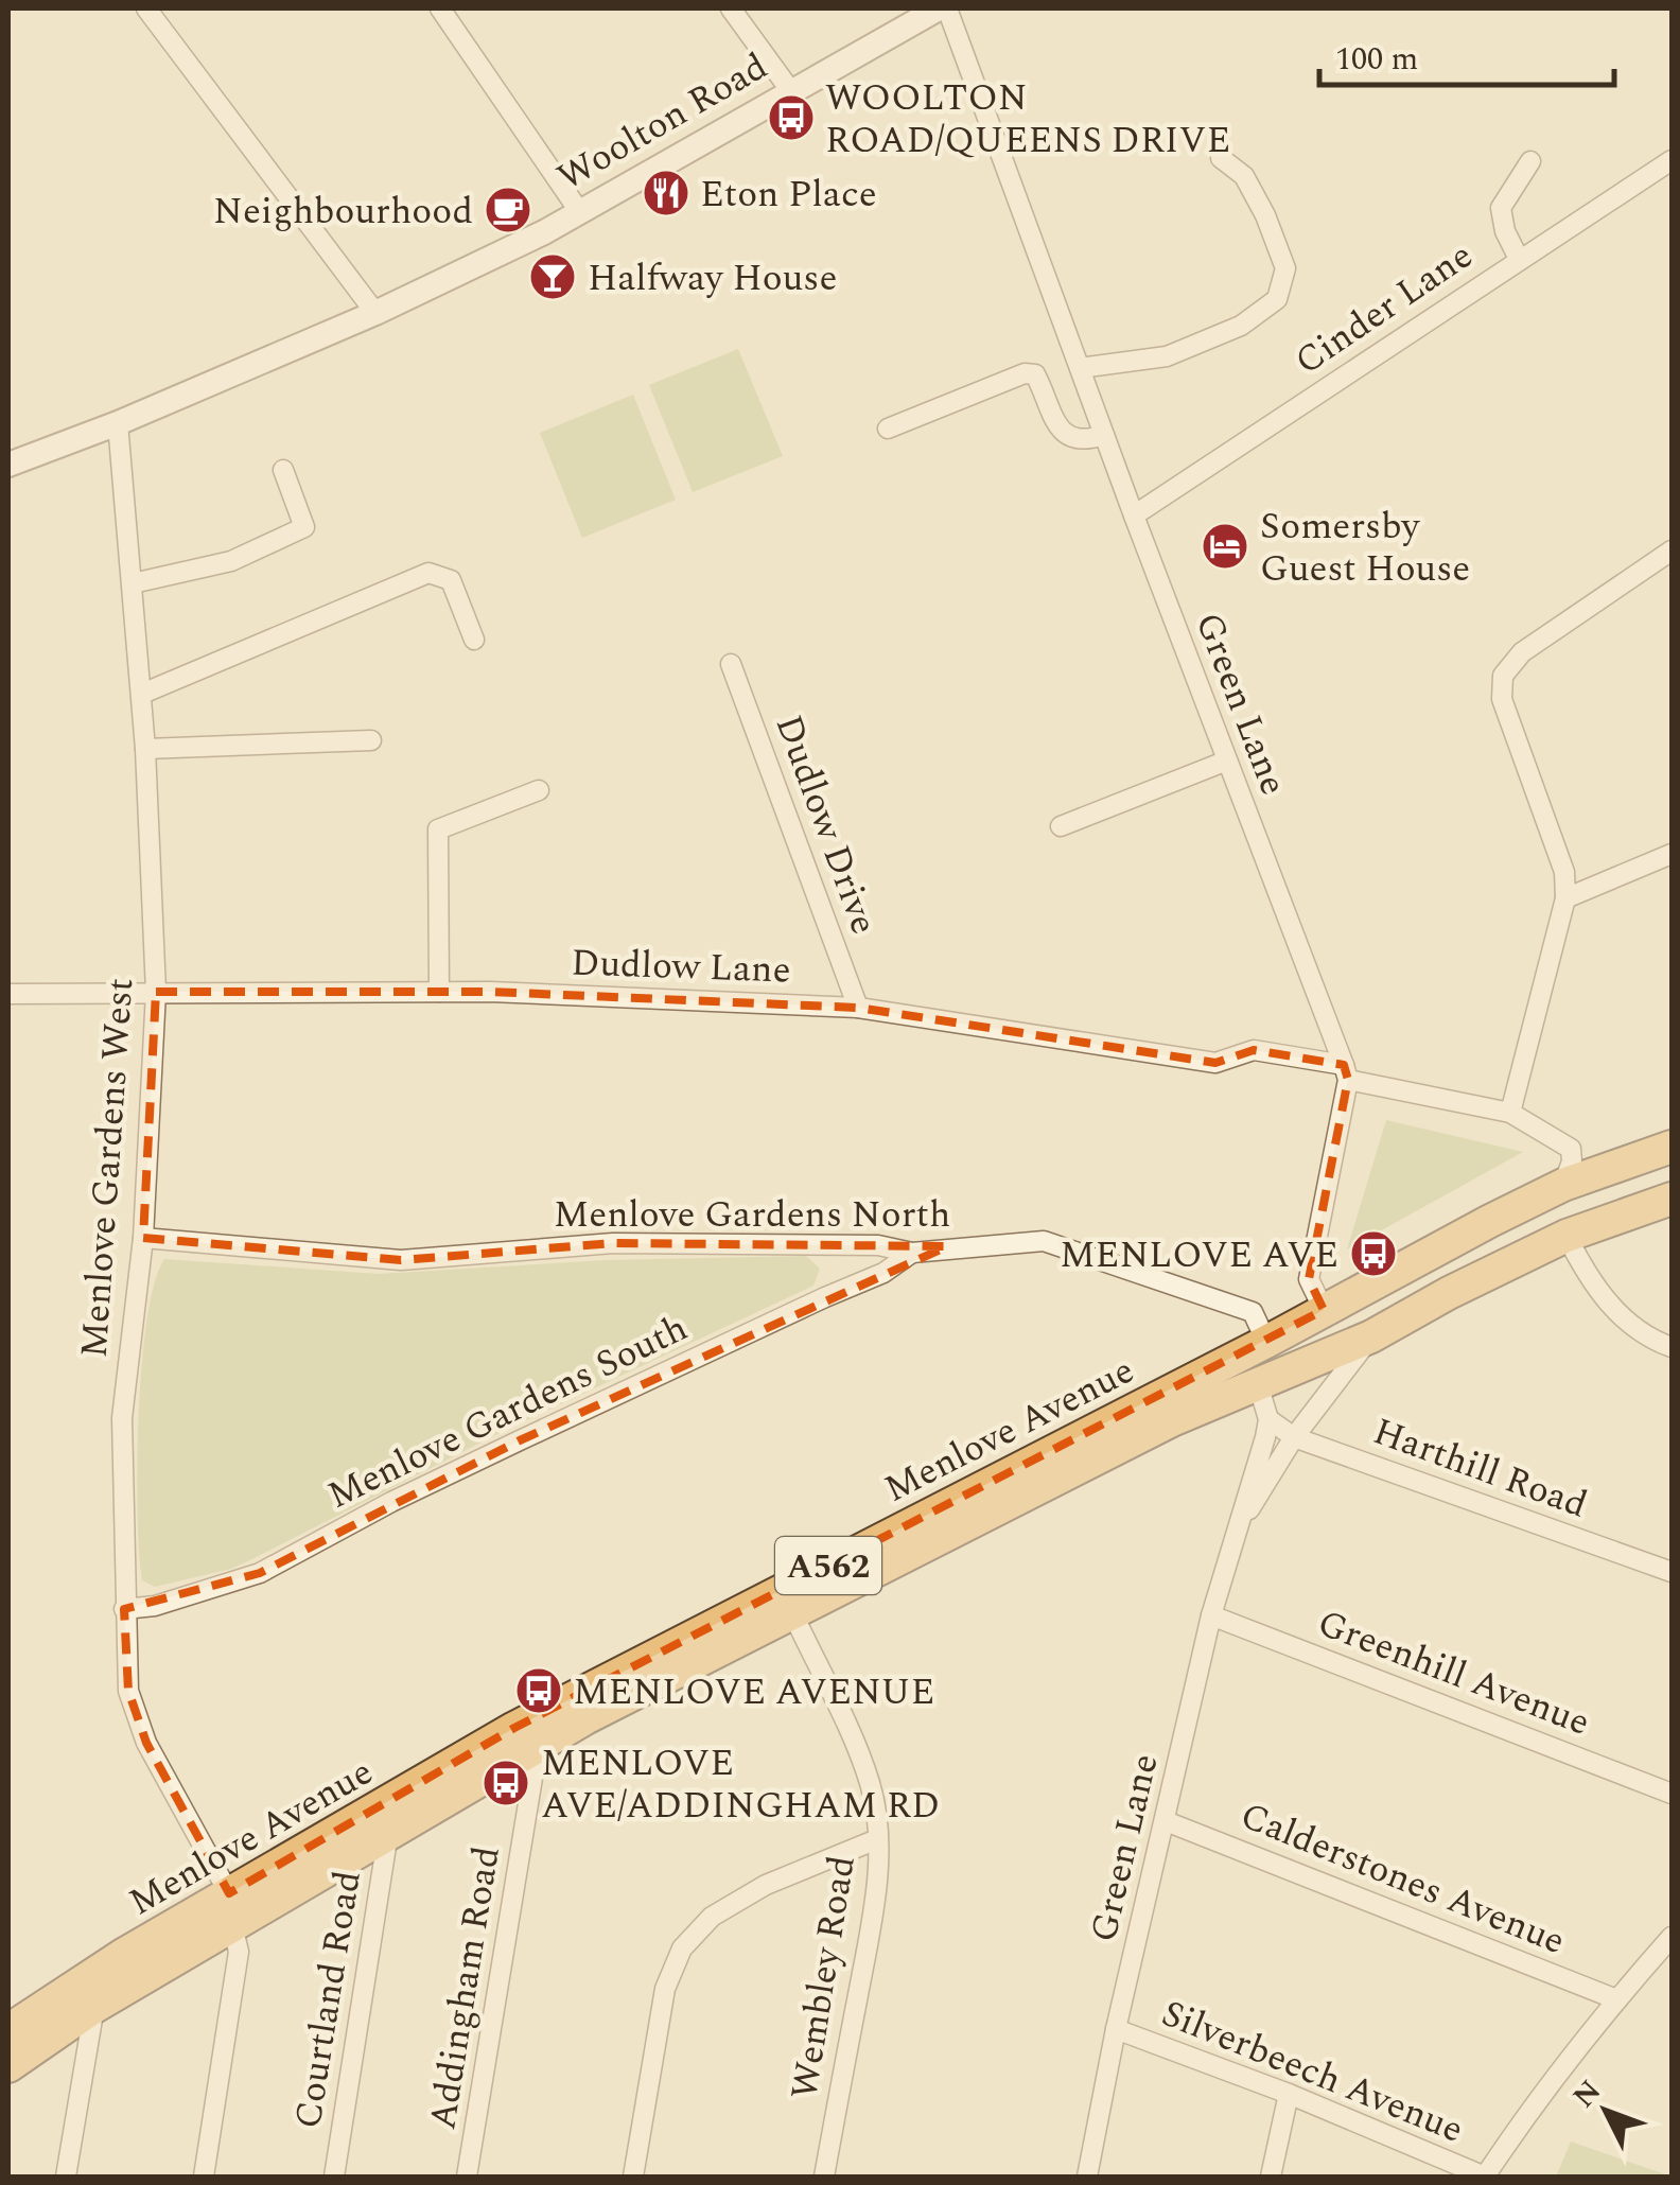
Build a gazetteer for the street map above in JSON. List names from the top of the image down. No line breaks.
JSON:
{"streets":{"highway":["Menlove Avenue","A562"],"street":["Woolton Road","Cinder Lane","Green Lane","Dudlow Drive","Dudlow Lane","Menlove Gardens West","Menlove Gardens North","Menlove Gardens South","Harthill Road","Greenhill Avenue","Calderstones Avenue","Wembley Road","Addingham Road","Courtland Road","Silverbeech Avenue"]},"crossings":[["Woolton Road","Green Lane"],["Woolton Road","Menlove Gardens West"],["Cinder Lane","Green Lane"],["Green Lane","Dudlow Lane"],["Green Lane","Menlove Avenue"],["Green Lane","Harthill Road"],["Green Lane","Greenhill Avenue"],["Green Lane","Calderstones Avenue"],["Green Lane","Silverbeech Avenue"],["Dudlow Drive","Dudlow Lane"],["Dudlow Lane","Menlove Gardens West"],["Dudlow Lane","Menlove Avenue"],["Menlove Gardens West","Menlove Gardens North"],["Menlove Gardens West","Menlove Gardens South"],["Menlove Gardens West","Menlove Avenue"],["Menlove Gardens North","Menlove Gardens South"],["Menlove Gardens North","Menlove Avenue"],["Menlove Avenue","Wembley Road"],["Menlove Avenue","Addingham Road"],["Menlove Avenue","Courtland Road"]],"places":{"bus stop":["WOOLTON ROAD/QUEENS DRIVE","MENLOVE AVE","MENLOVE AVENUE","MENLOVE AVE/ADDINGHAM RD"],"restaurant":["Eton Place"],"cafe":["Neighbourhood"],"bar":["Halfway House"],"hotel":["Somersby Guest House"]},"scale_bar":"100 m","north":"top left"}
